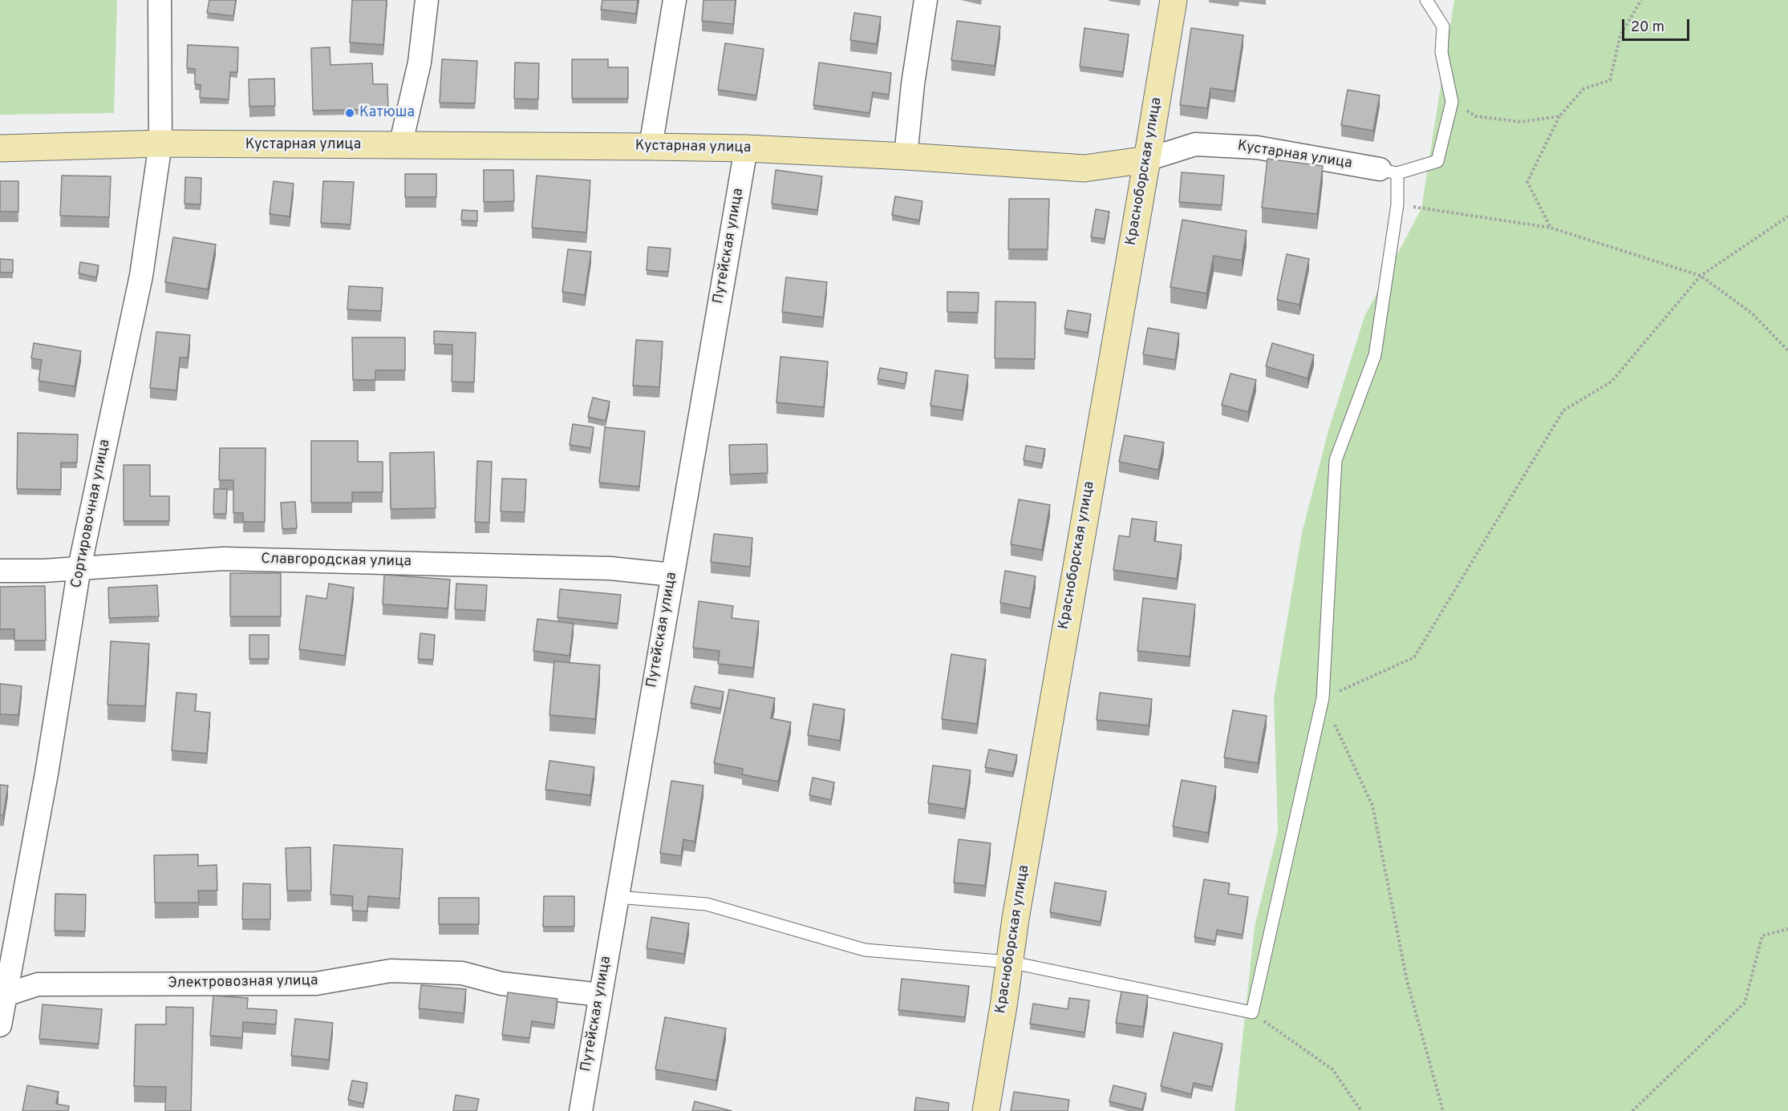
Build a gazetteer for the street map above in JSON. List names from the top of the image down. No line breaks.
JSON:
{"streets":{"street":["Кустарная улица","Красноборская улица","Путейская улица","Сортировочная улица","Славгородская улица","Электровозная улица"]},"crossings":[["Кустарная улица","Красноборская улица"],["Кустарная улица","Путейская улица"],["Кустарная улица","Сортировочная улица"],["Путейская улица","Славгородская улица"],["Путейская улица","Электровозная улица"],["Сортировочная улица","Славгородская улица"],["Сортировочная улица","Электровозная улица"]],"places":["Катюша"],"scale_bar":"20 m"}
